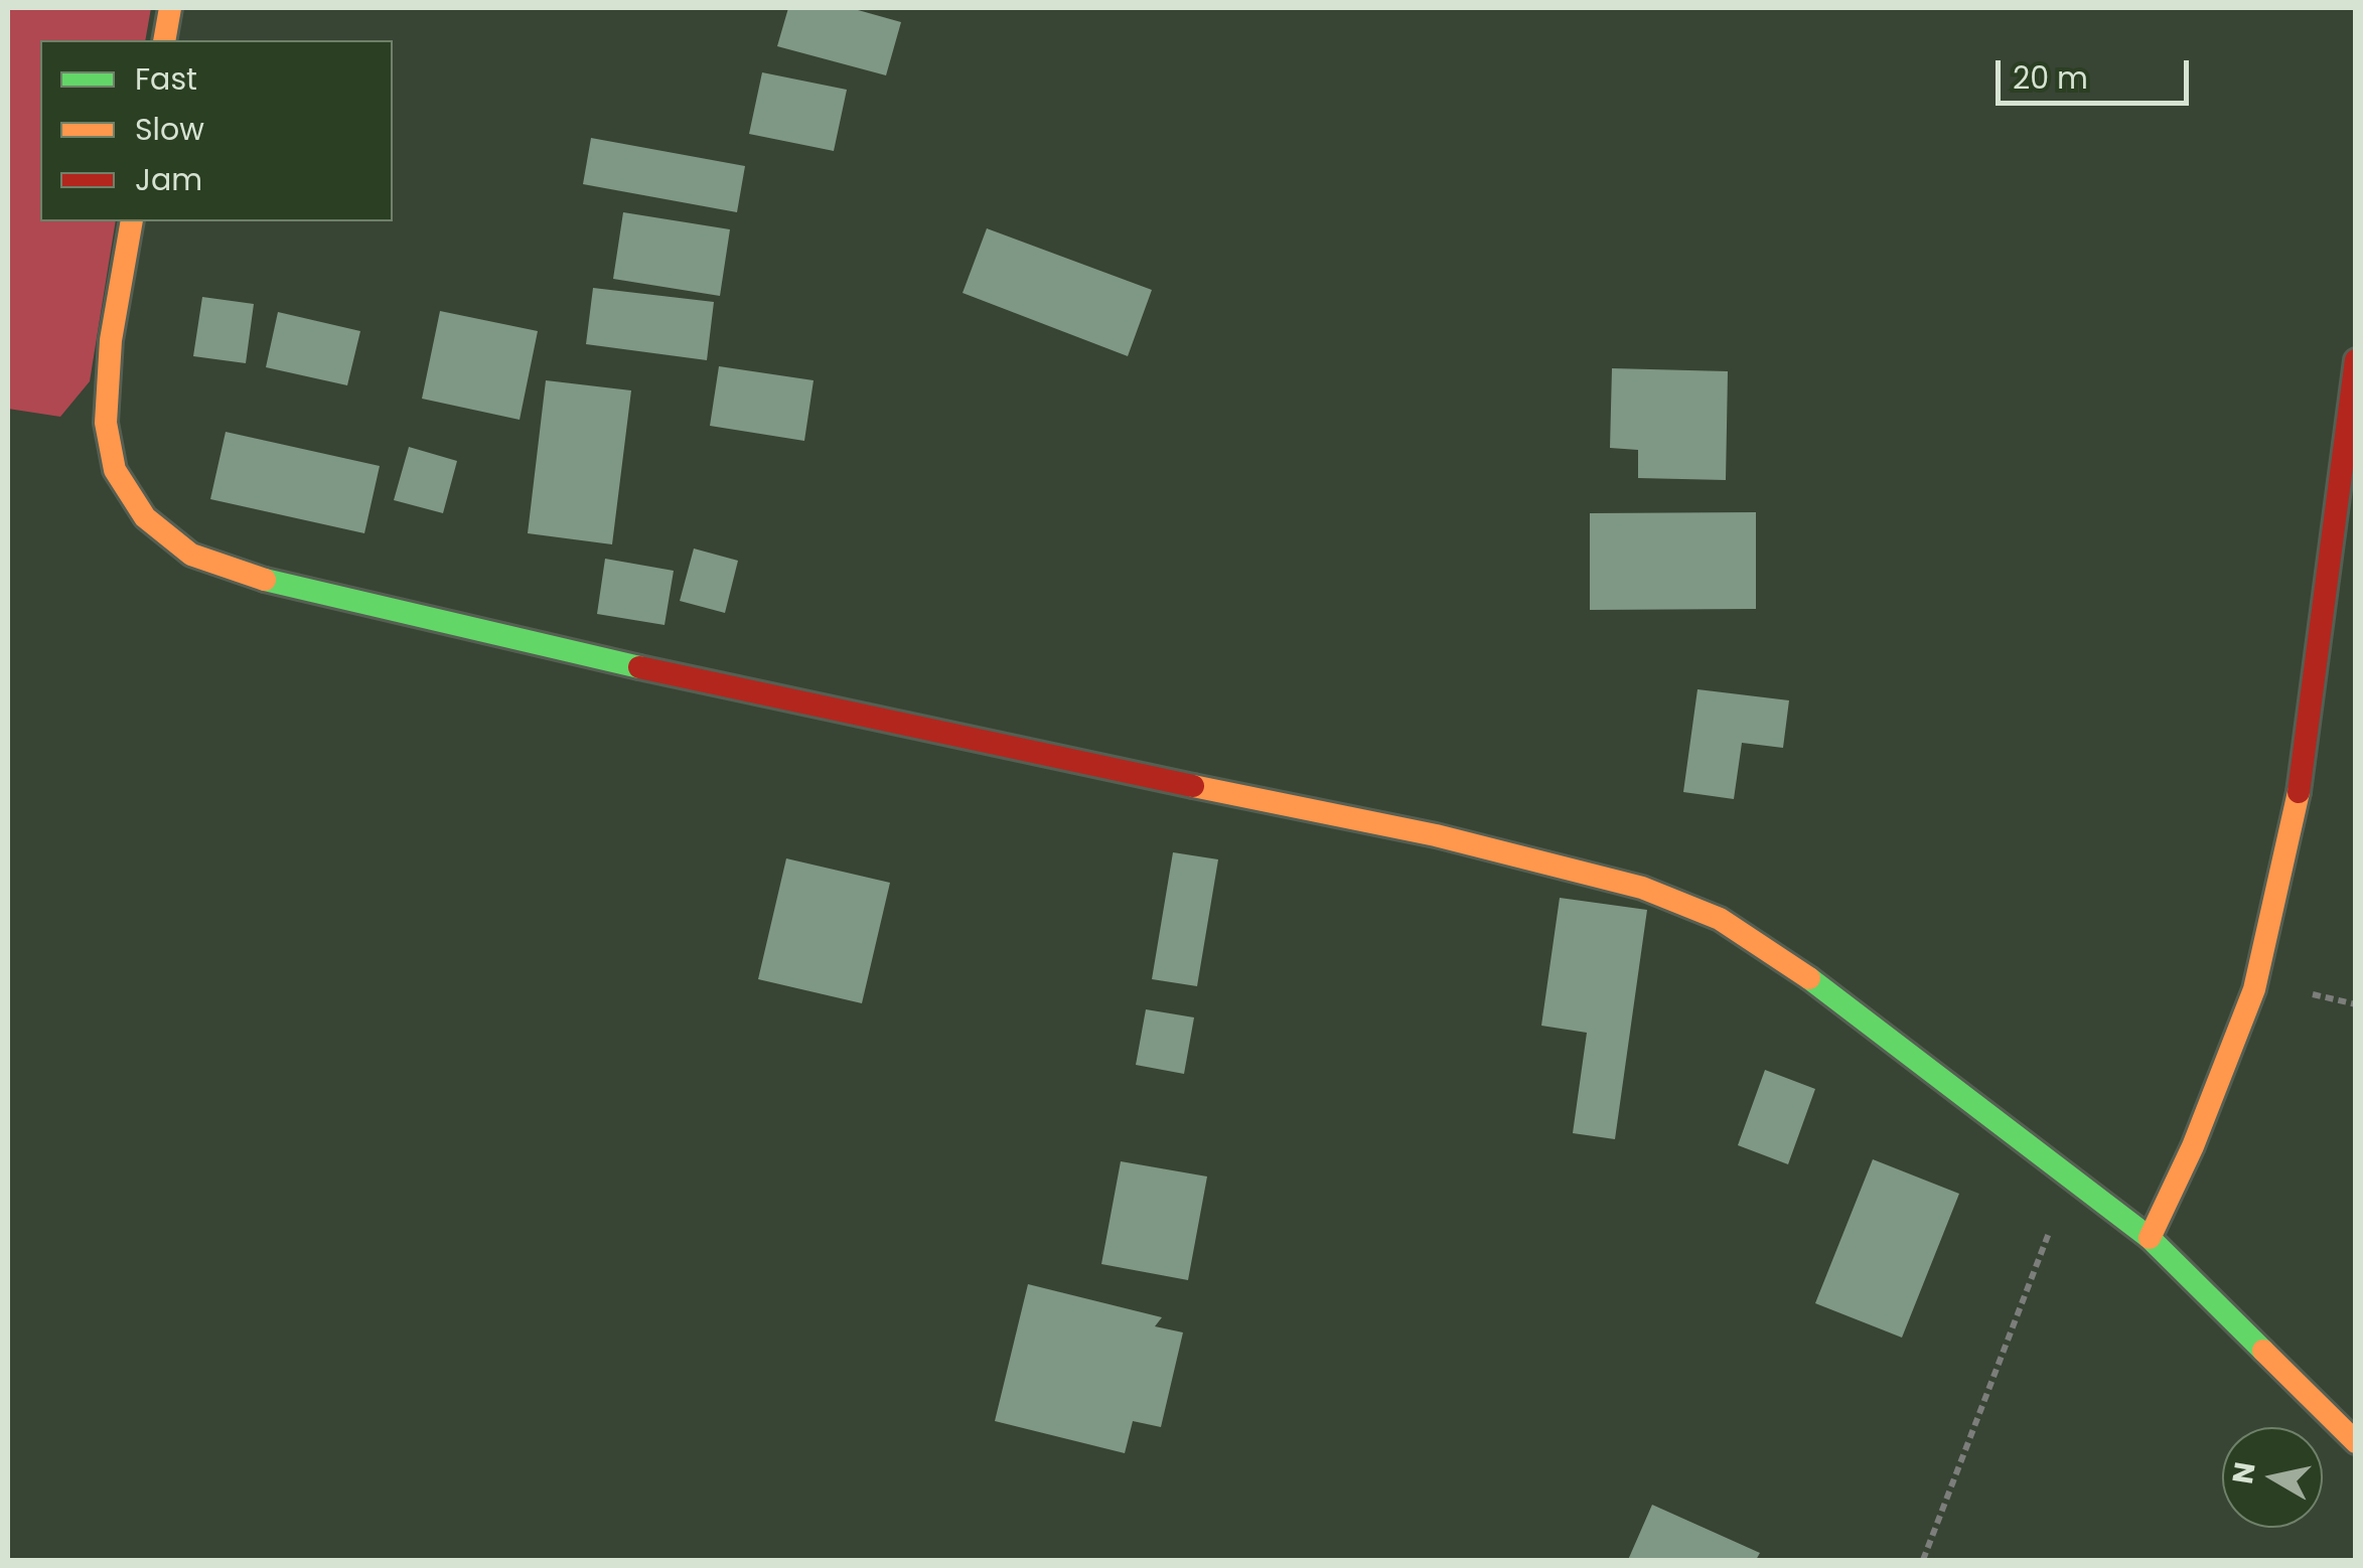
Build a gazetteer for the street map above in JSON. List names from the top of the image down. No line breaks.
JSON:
{"legend":["Fast","Slow","Jam"],"scale_bar":"20 m","north":"left"}
